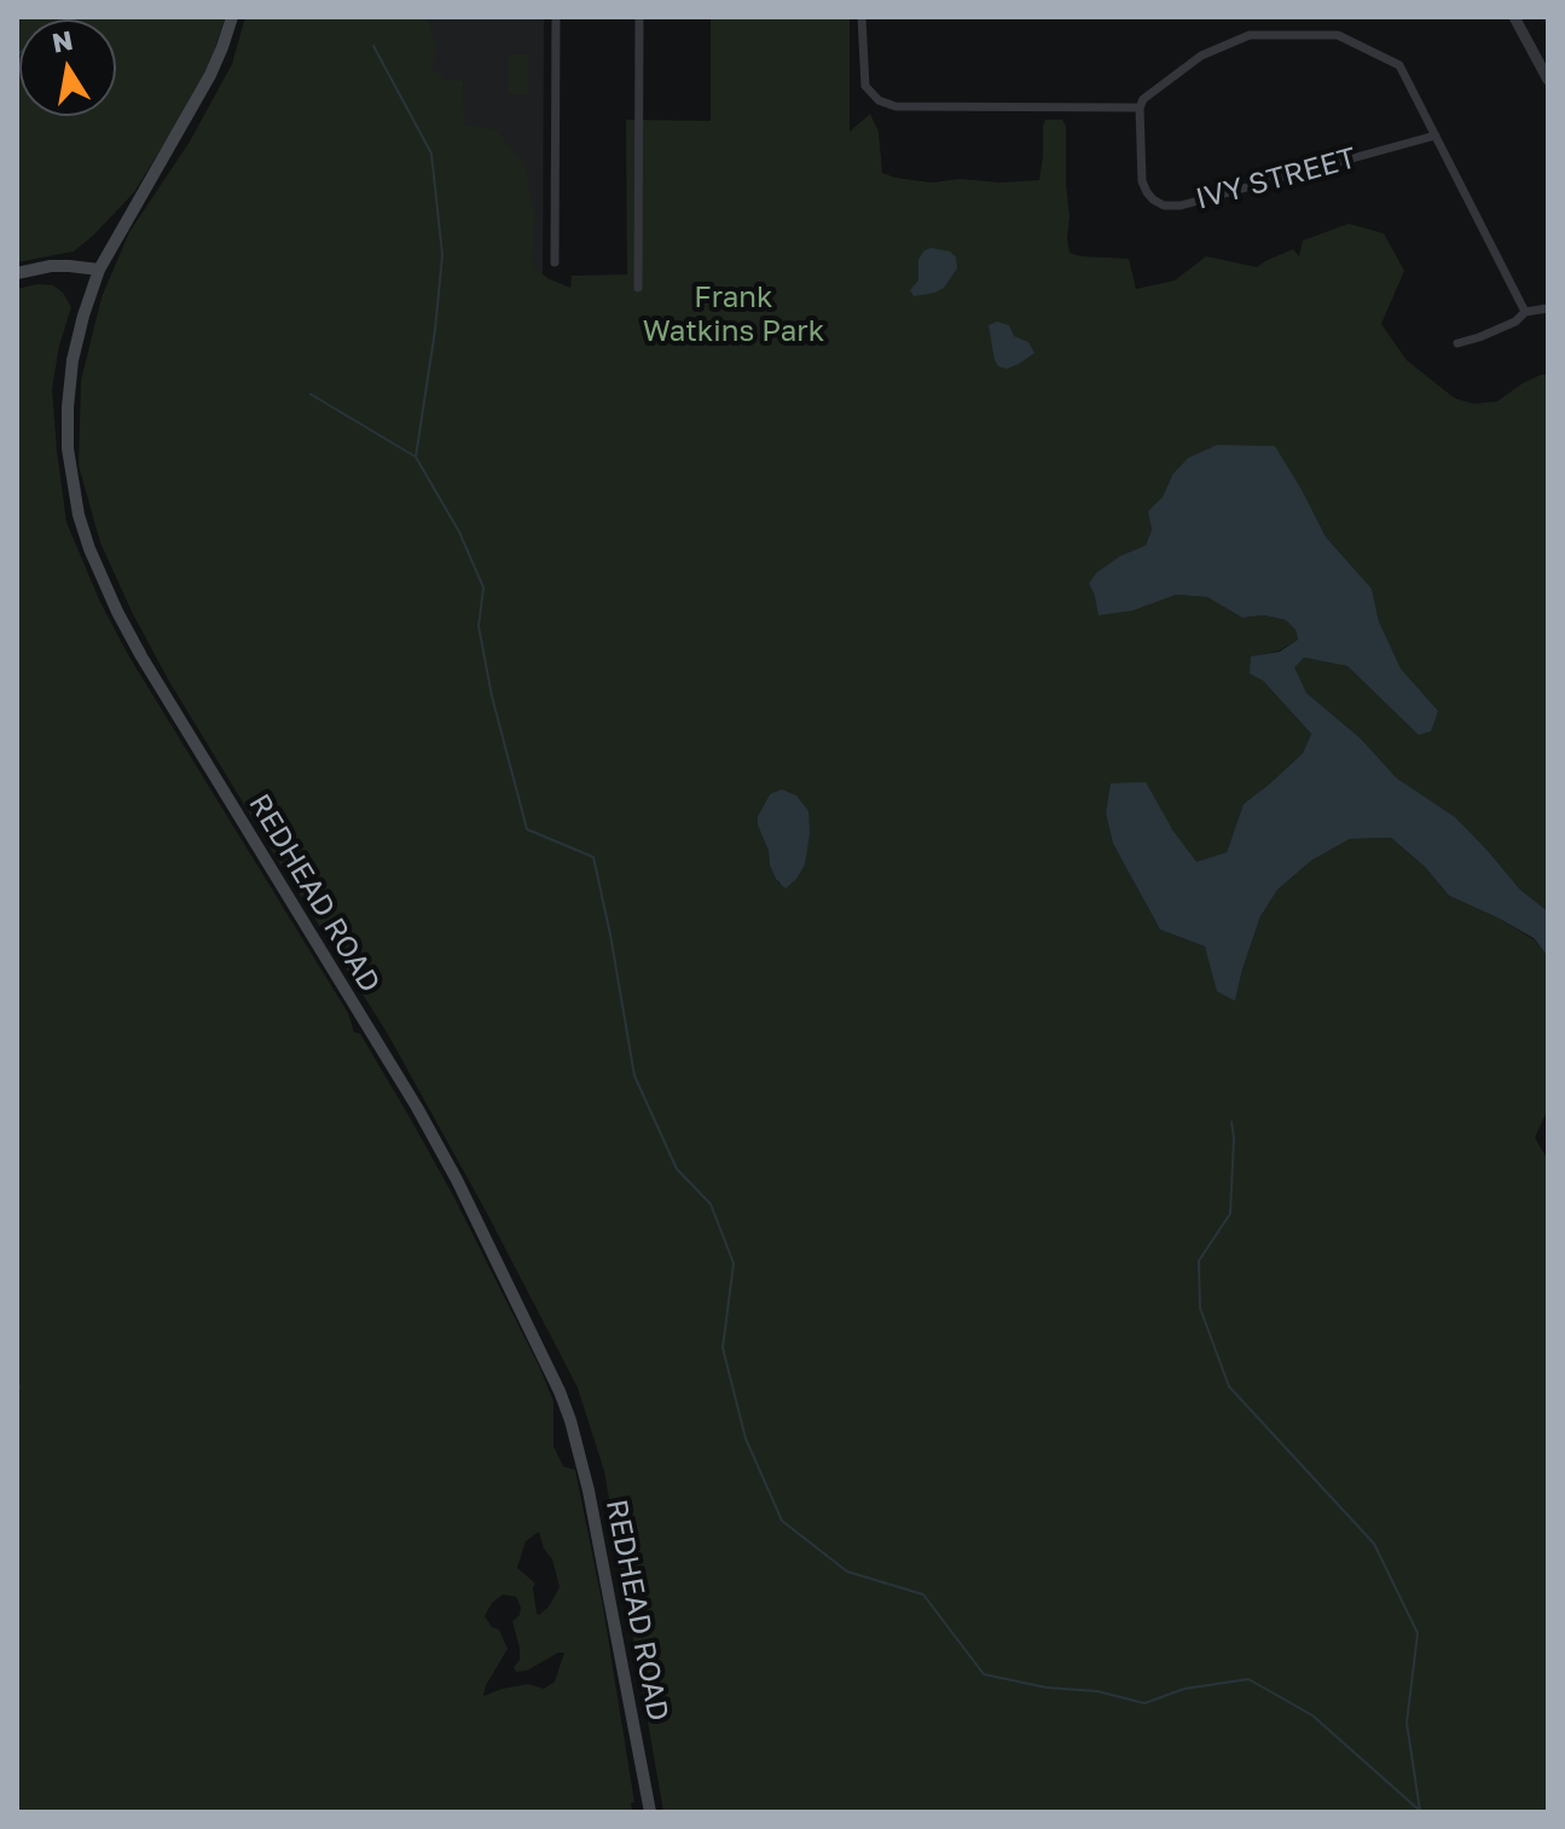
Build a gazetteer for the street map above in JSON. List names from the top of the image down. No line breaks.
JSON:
{"streets":{"main road":["REDHEAD ROAD"],"street":["IVY STREET"]},"parks":["Frank Watkins Park"],"north":"top"}
